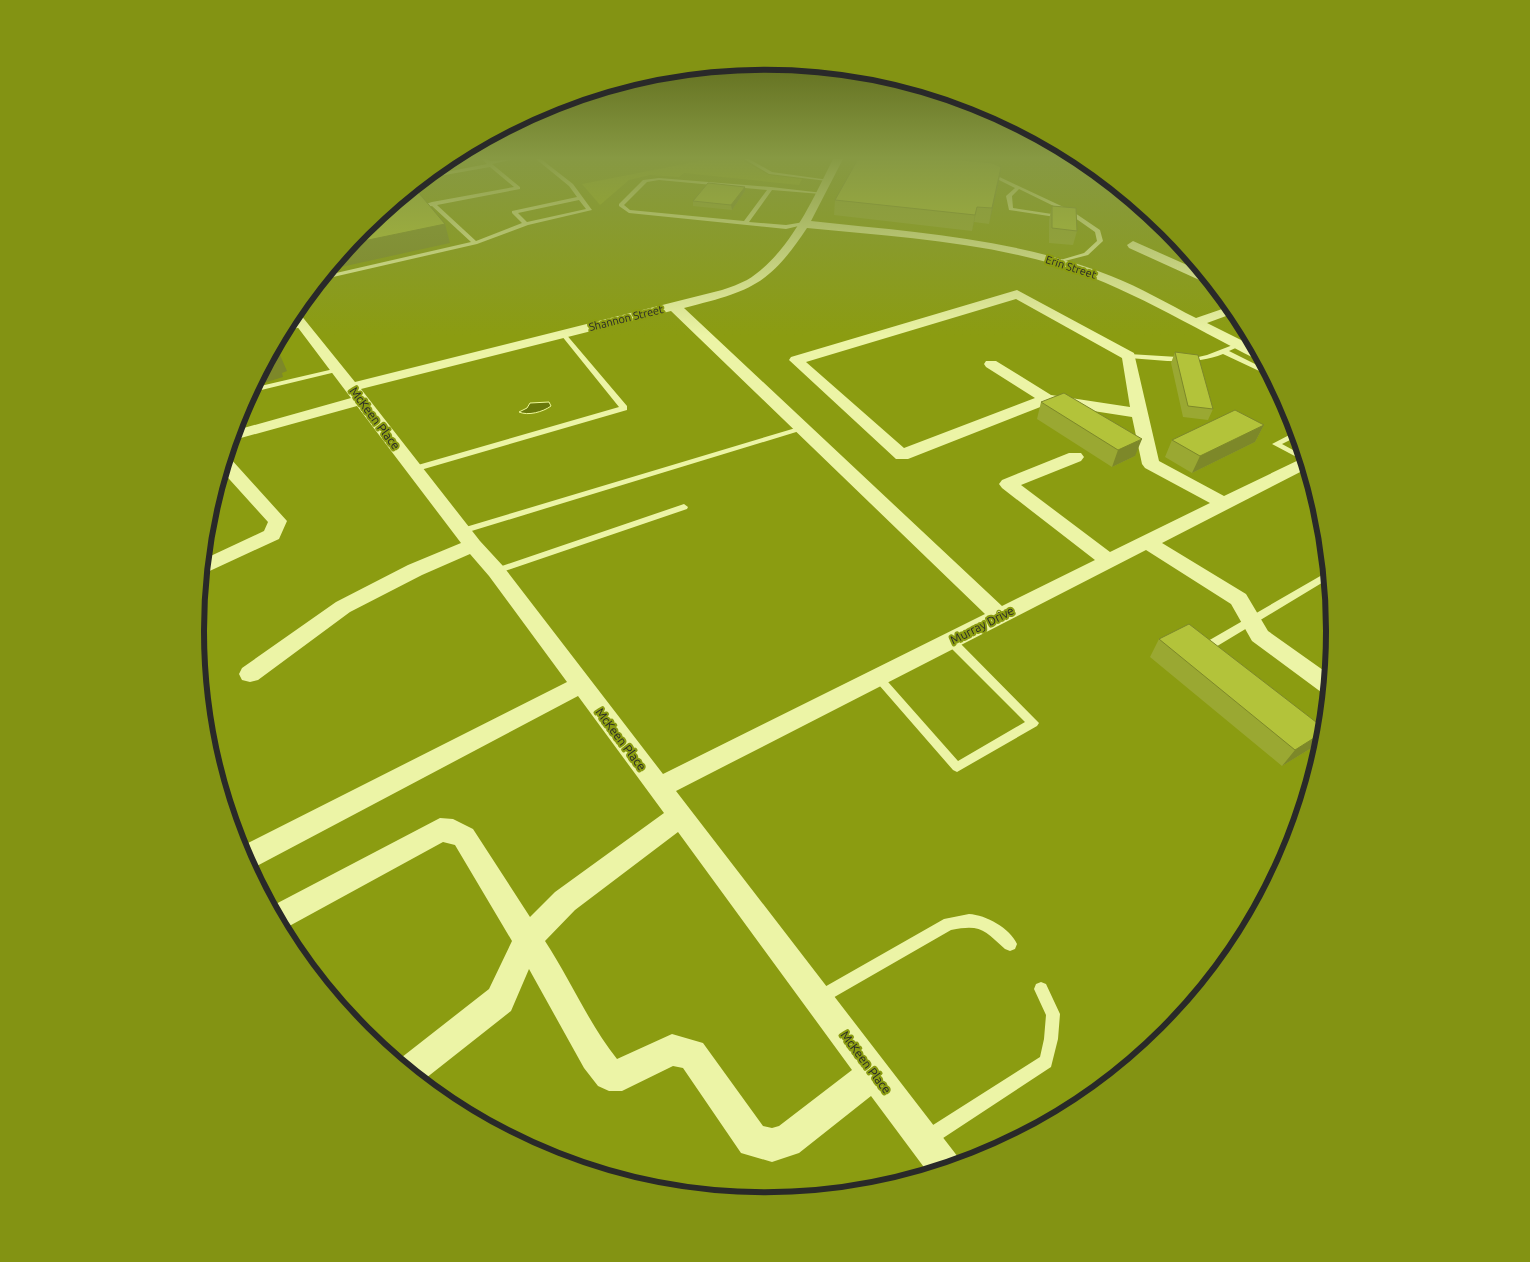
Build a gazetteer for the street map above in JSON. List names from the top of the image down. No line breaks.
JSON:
{"streets":{"street":["Erin Street","Shannon Street","McKeen Place","Murray Drive"]},"crossings":[["Erin Street","Shannon Street"],["Shannon Street","McKeen Place"],["McKeen Place","Murray Drive"]]}
